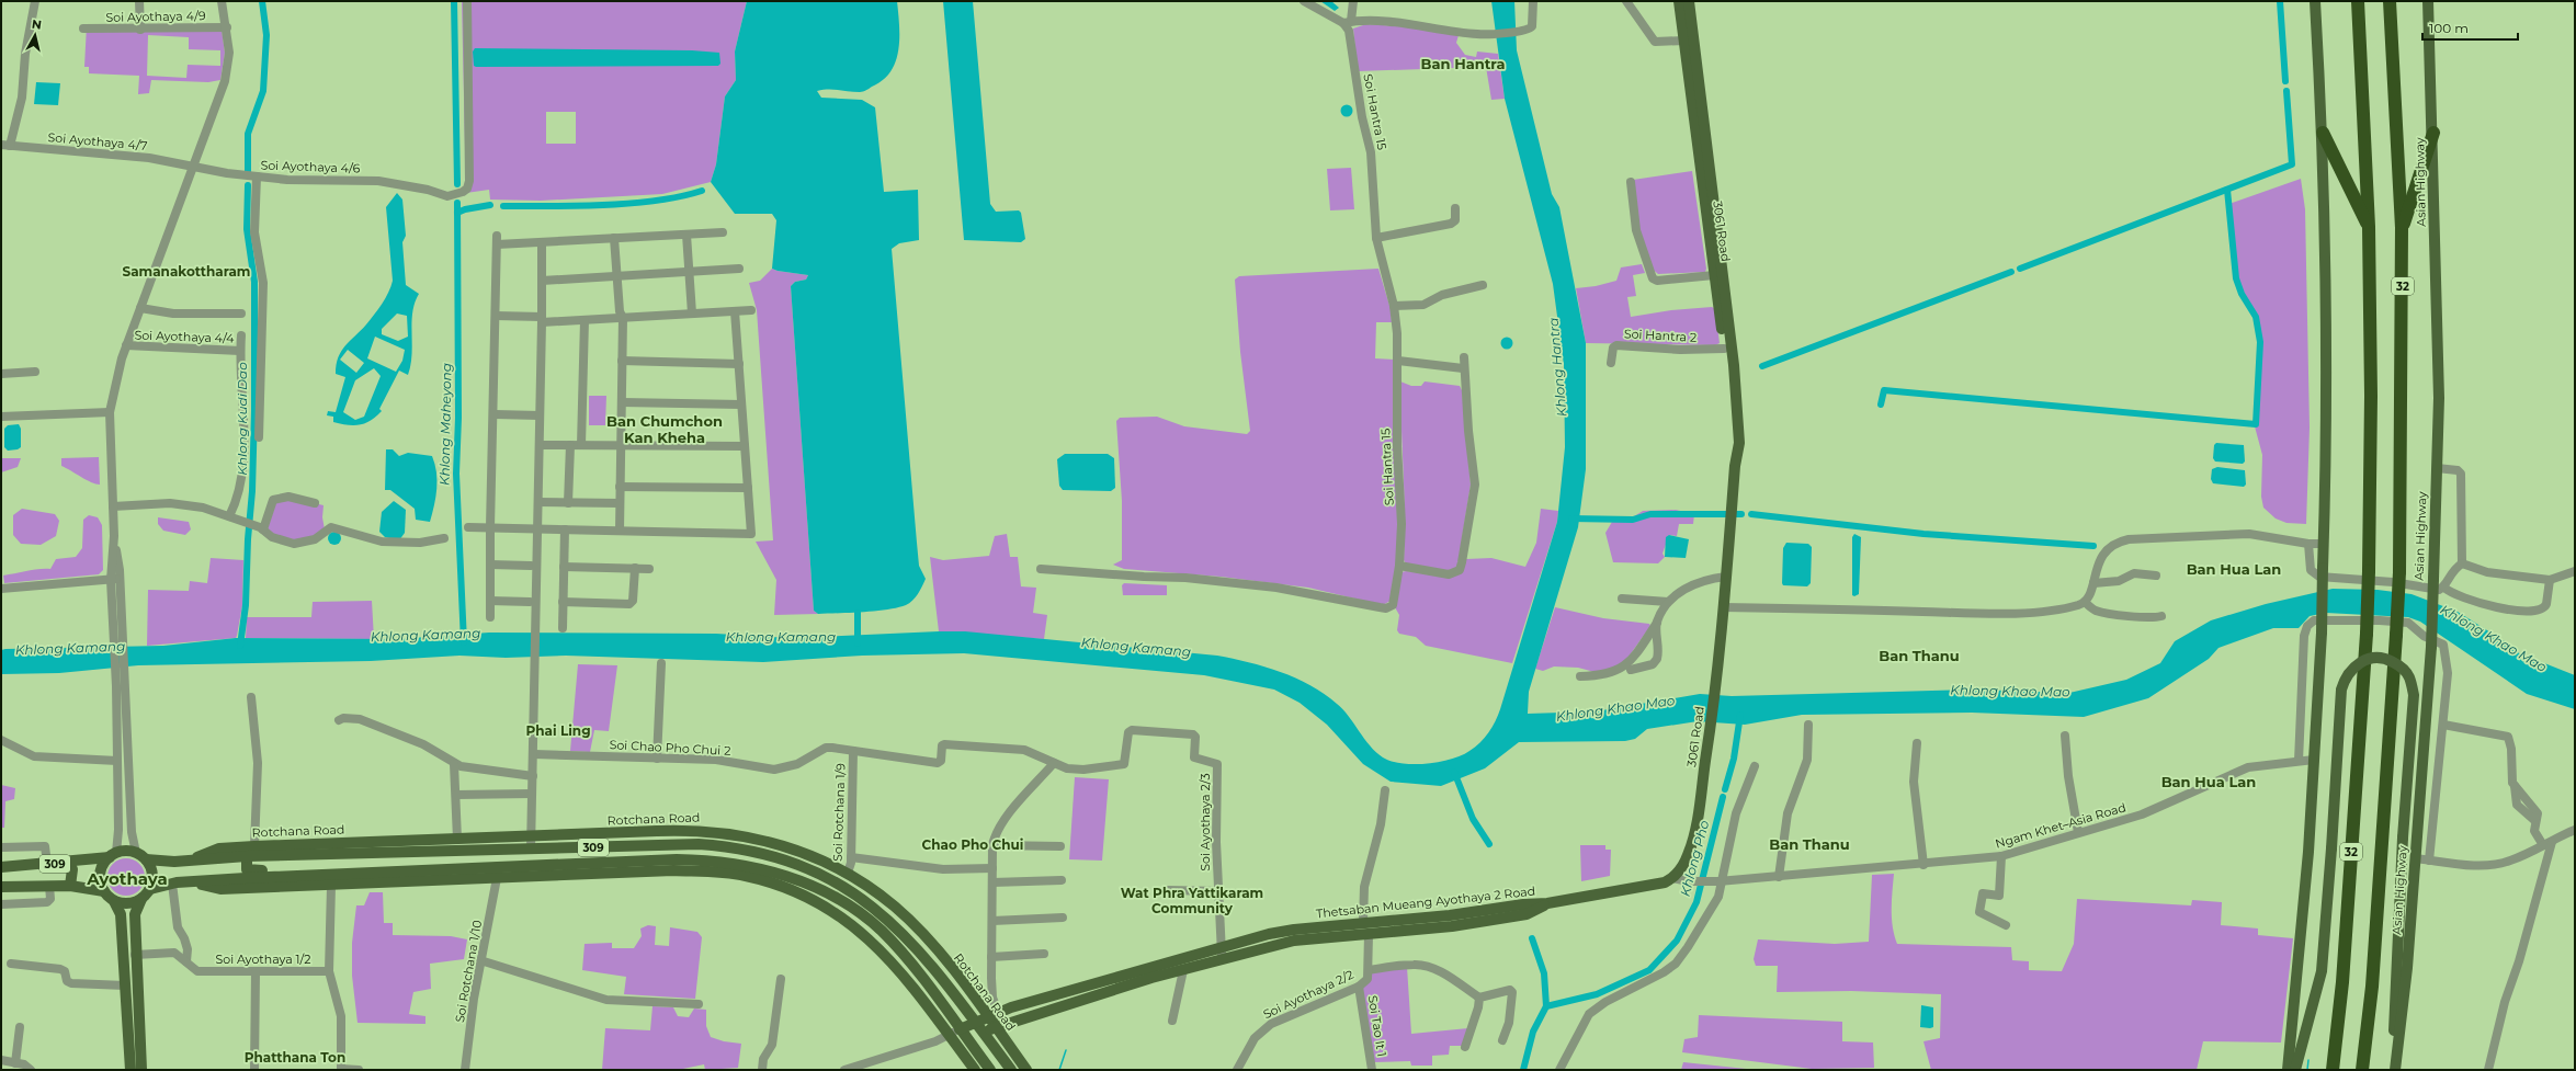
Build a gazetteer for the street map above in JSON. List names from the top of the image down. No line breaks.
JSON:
{"streets":{"highway":["Asian Highway","32"],"main road":["3061 Road","Rotchana Road","309","Thetsaban Mueang Ayothaya 2 Road"],"street":["Soi Ayothaya 4/9","Soi Hantra 15","Soi Ayothaya 4/7","Soi Ayothaya 4/6","Soi Hantra 2","Soi Ayothaya 4/4","Soi Chao Pho Chui 2","Soi Rotchana 1/9","Soi Ayothaya 2/3","Ngam Khet–Asia Road","Soi Ayothaya 1/2","Soi Rotchana 1/10","Soi Ayothaya 2/2","Soi Tao It 1"]},"crossings":[["Soi Ayothaya 4/7","Soi Ayothaya 4/6"],["3061 Road","Soi Hantra 2"],["3061 Road","Ngam Khet–Asia Road"],["Soi Chao Pho Chui 2","Soi Rotchana 1/9"],["Soi Chao Pho Chui 2","Soi Ayothaya 2/3"],["Soi Rotchana 1/9","Rotchana Road"],["Rotchana Road","309"],["Rotchana Road","Thetsaban Mueang Ayothaya 2 Road"],["Soi Ayothaya 2/3","Thetsaban Mueang Ayothaya 2 Road"],["309","Thetsaban Mueang Ayothaya 2 Road"],["Thetsaban Mueang Ayothaya 2 Road","Soi Ayothaya 2/2"],["Soi Ayothaya 2/2","Soi Tao It 1"]],"districts":["Ban Hantra","Samanakottharam","Ban Chumchon Kan Kheha","Ban Hua Lan","Ban Thanu","Phai Ling","Ban Hua Lan","Chao Pho Chui","Ban Thanu","Ayothaya","Wat Phra Yattikaram Community","Phatthana Ton"],"water":["Khlong Hantra","Khlong Kudi Dao","Khlong Maheyong","Khlong Kamang","Khlong Khao Mao","Khlong Pho"],"scale_bar":"100 m","north":"top"}
